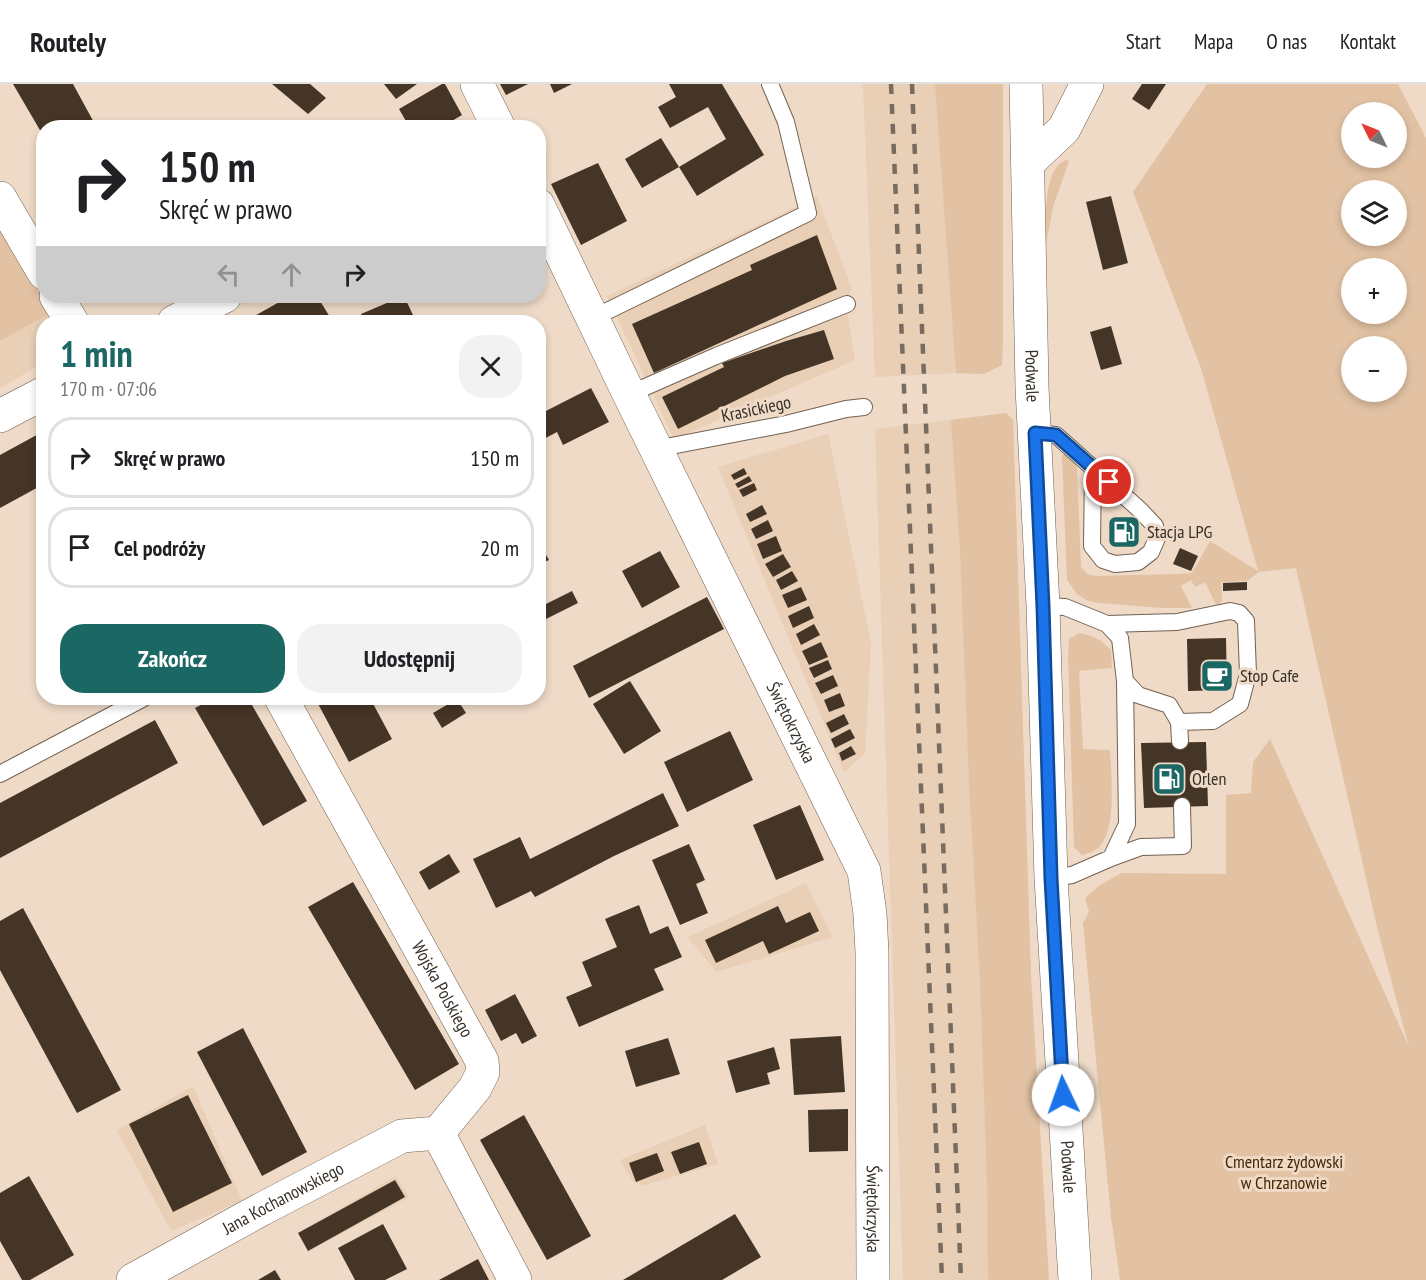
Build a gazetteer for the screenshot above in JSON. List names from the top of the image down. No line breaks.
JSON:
{"streets":{"street":["Podwale","Świętokrzyska","Wojska Polskiego","Jana Kochanowskiego"],"lane":["Krasickiego"]},"crossings":[["Krasickiego","Świętokrzyska"],["Wojska Polskiego","Jana Kochanowskiego"]],"parks":["Cmentarz żydowski w Chrzanowie"],"places":{"fuel station":["Stacja LPG","Orlen"],"cafe":["Stop Cafe"]},"north":"top left","page":{"header":"Routely","nav":["Start","Mapa","O nas","Kontakt"],"map_buttons":["+","−"],"turn":["150 m","Skręć w prawo"],"heading":["1 min","170 m · 07:06"],"list":[{"name":"Skręć w prawo","value":"150 m"},{"name":"Cel podróży","value":"20 m"}],"buttons":["Zakończ","Udostępnij"]}}
